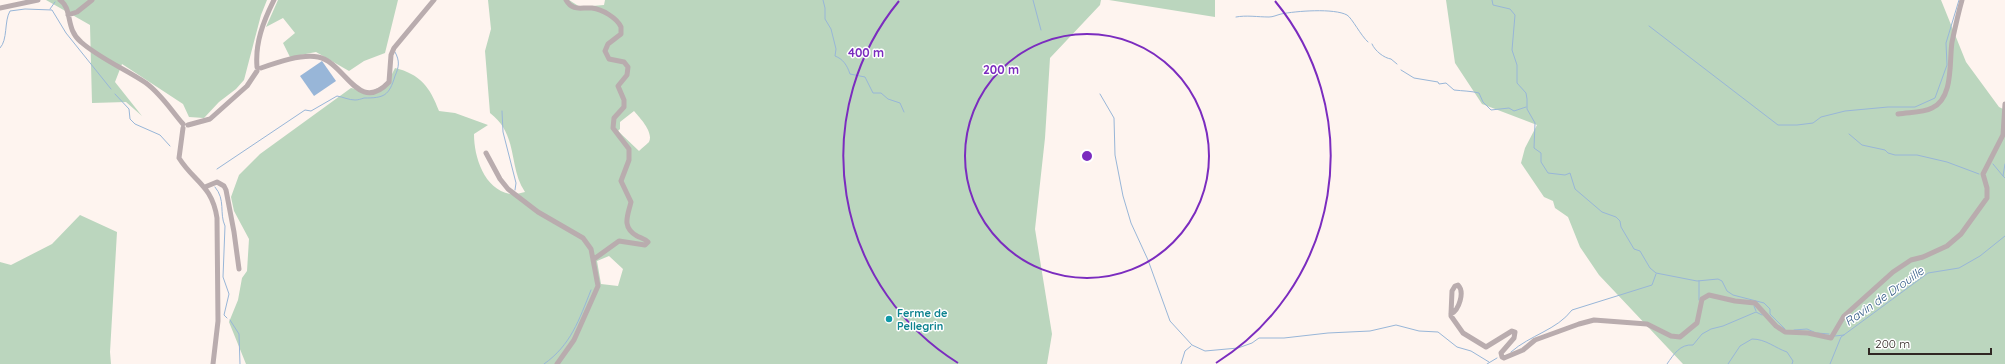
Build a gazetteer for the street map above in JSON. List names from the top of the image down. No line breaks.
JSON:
{"water":["Ravin de Drouille"],"places":["Ferme de Pellegrin"],"scale_bar":"200 m","rings":["400 m","200 m"]}
